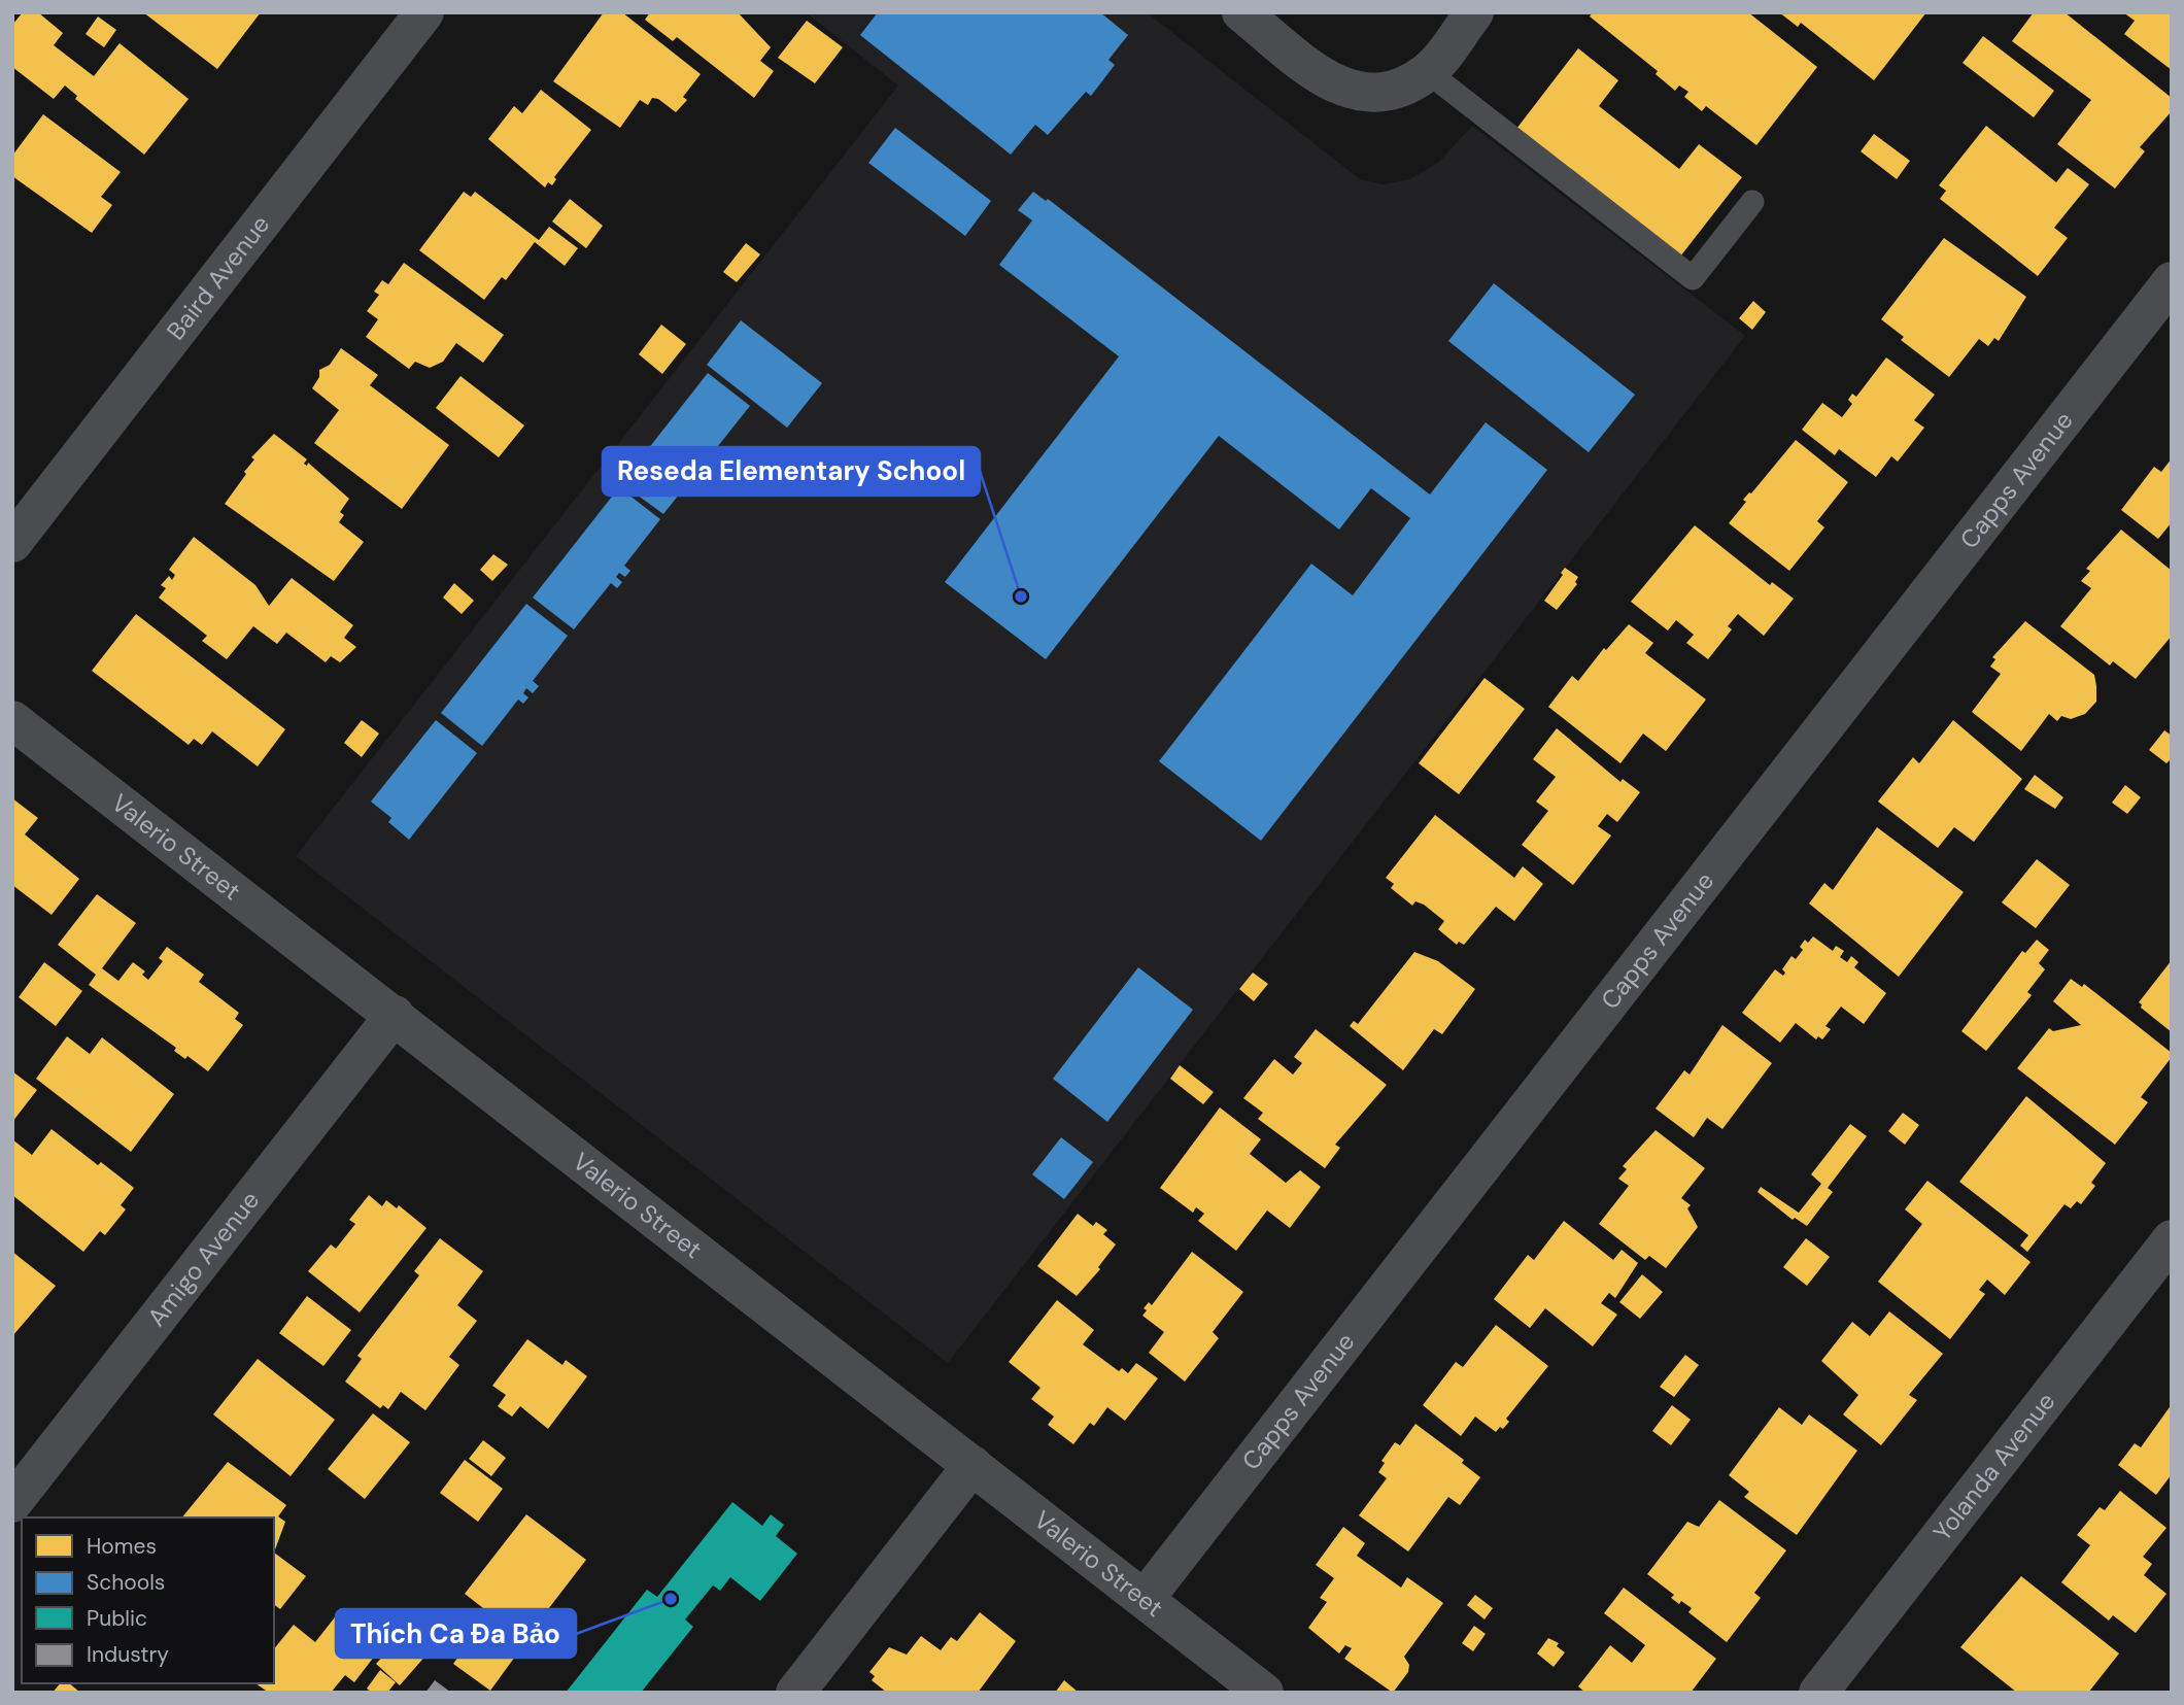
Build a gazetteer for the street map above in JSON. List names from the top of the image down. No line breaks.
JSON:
{"streets":{"street":["Baird Avenue","Capps Avenue","Valerio Street","Amigo Avenue","Yolanda Avenue"]},"crossings":[["Capps Avenue","Valerio Street"],["Valerio Street","Amigo Avenue"]],"places":["Reseda Elementary School","Thích Ca Đa Bảo"],"legend":["Homes","Schools","Public","Industry"]}
